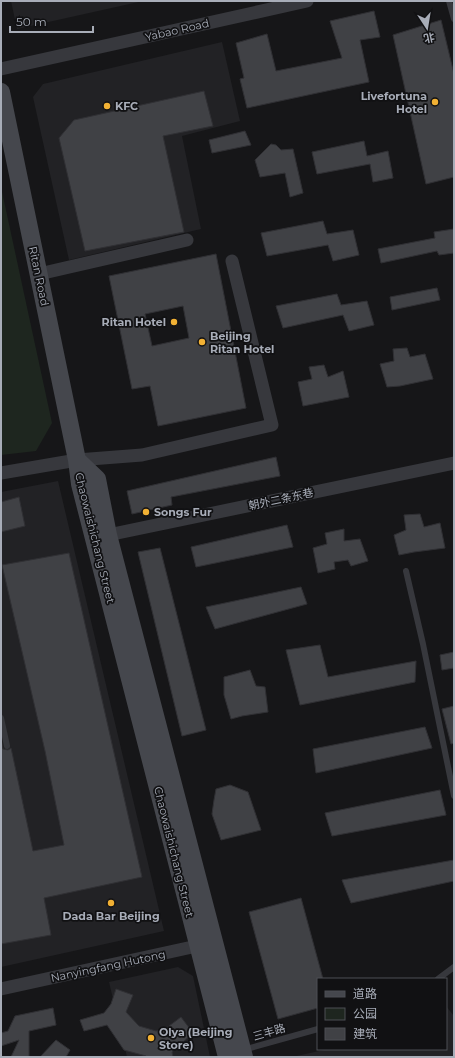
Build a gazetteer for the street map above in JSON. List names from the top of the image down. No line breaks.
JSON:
{"streets":{"main road":["Ritan Road","Chaowaishichang Street"],"street":["Yabao Road","朝外二条东巷","Nanyingfang Hutong"],"lane":["三丰路"]},"crossings":[["Ritan Road","Chaowaishichang Street"],["朝外二条东巷","Chaowaishichang Street"],["Chaowaishichang Street","Nanyingfang Hutong"],["Chaowaishichang Street","三丰路"]],"places":["Livefortuna Hotel","KFC","Ritan Hotel","Beijing Ritan Hotel","Songs Fur","Dada Bar Beijing","Olya (Beijing Store)"],"legend":["道路","公园","建筑"],"scale_bar":"50 m","north":"bottom"}
